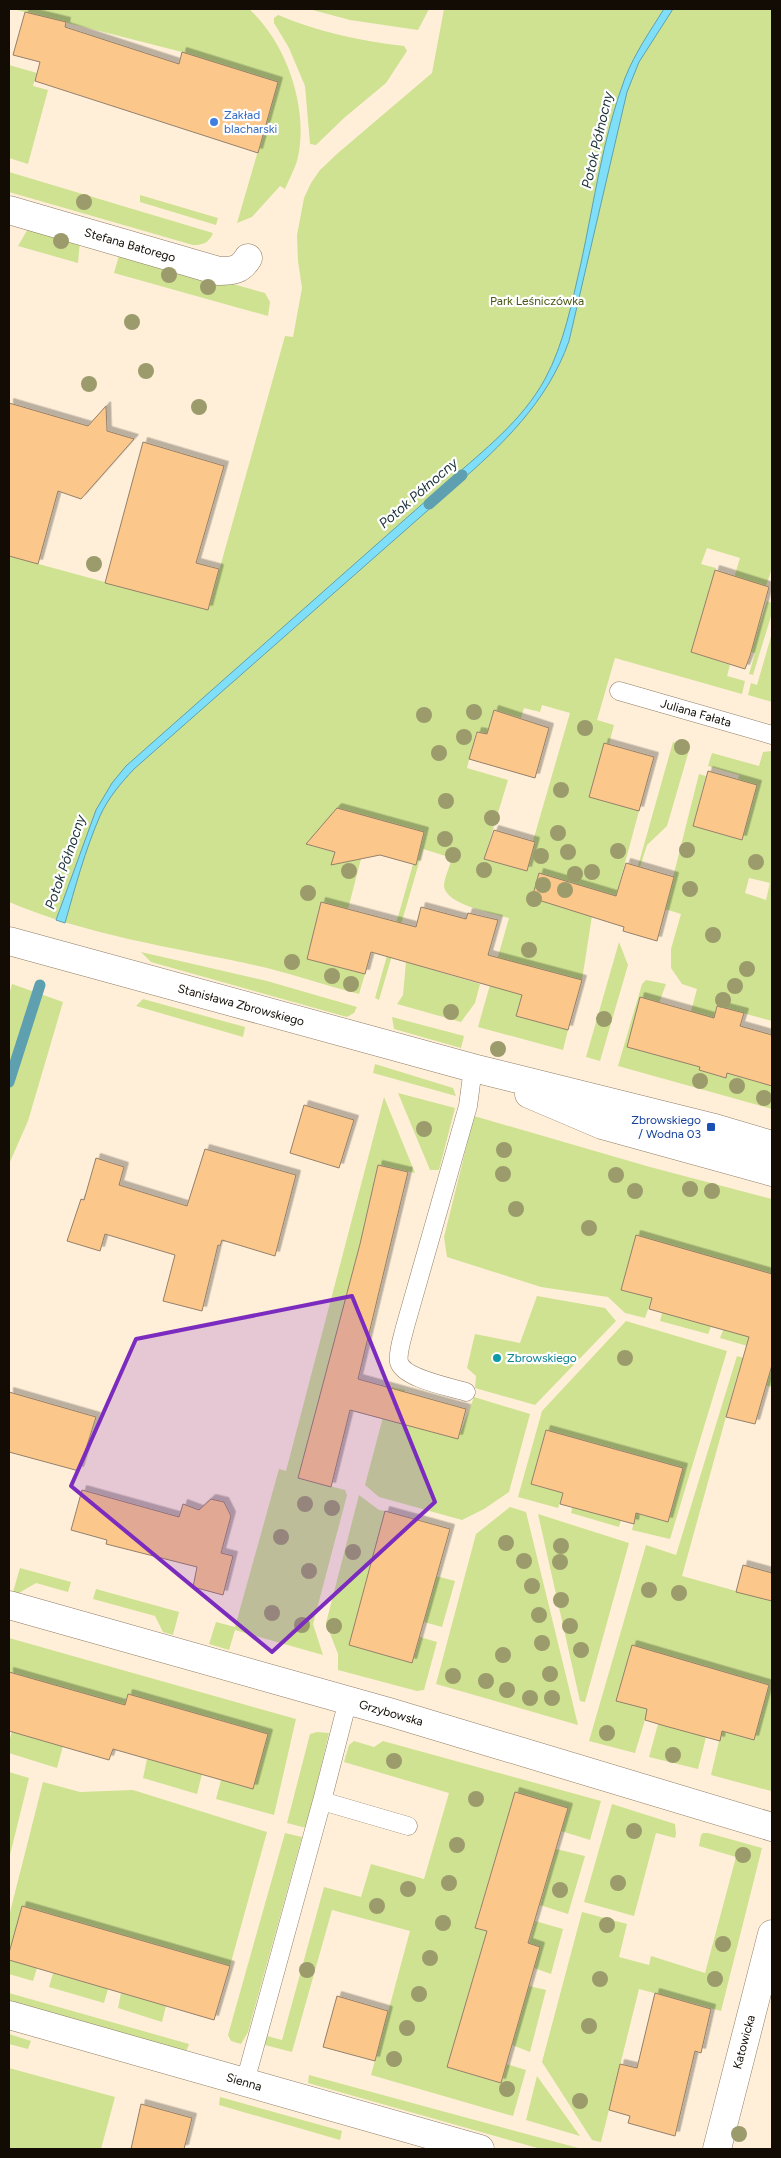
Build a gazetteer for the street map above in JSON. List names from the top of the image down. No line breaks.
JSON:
{"streets":{"street":["Stefana Batorego","Stanisława Zbrowskiego","Grzybowska","Katowicka","Sienna"],"lane":["Juliana Fałata"]},"water":["Potok Północny"],"parks":["Park Leśniczówka"],"places":{"other":["Zakład blacharski","Zbrowskiego"],"transit":["Zbrowskiego / Wodna 03"]}}
